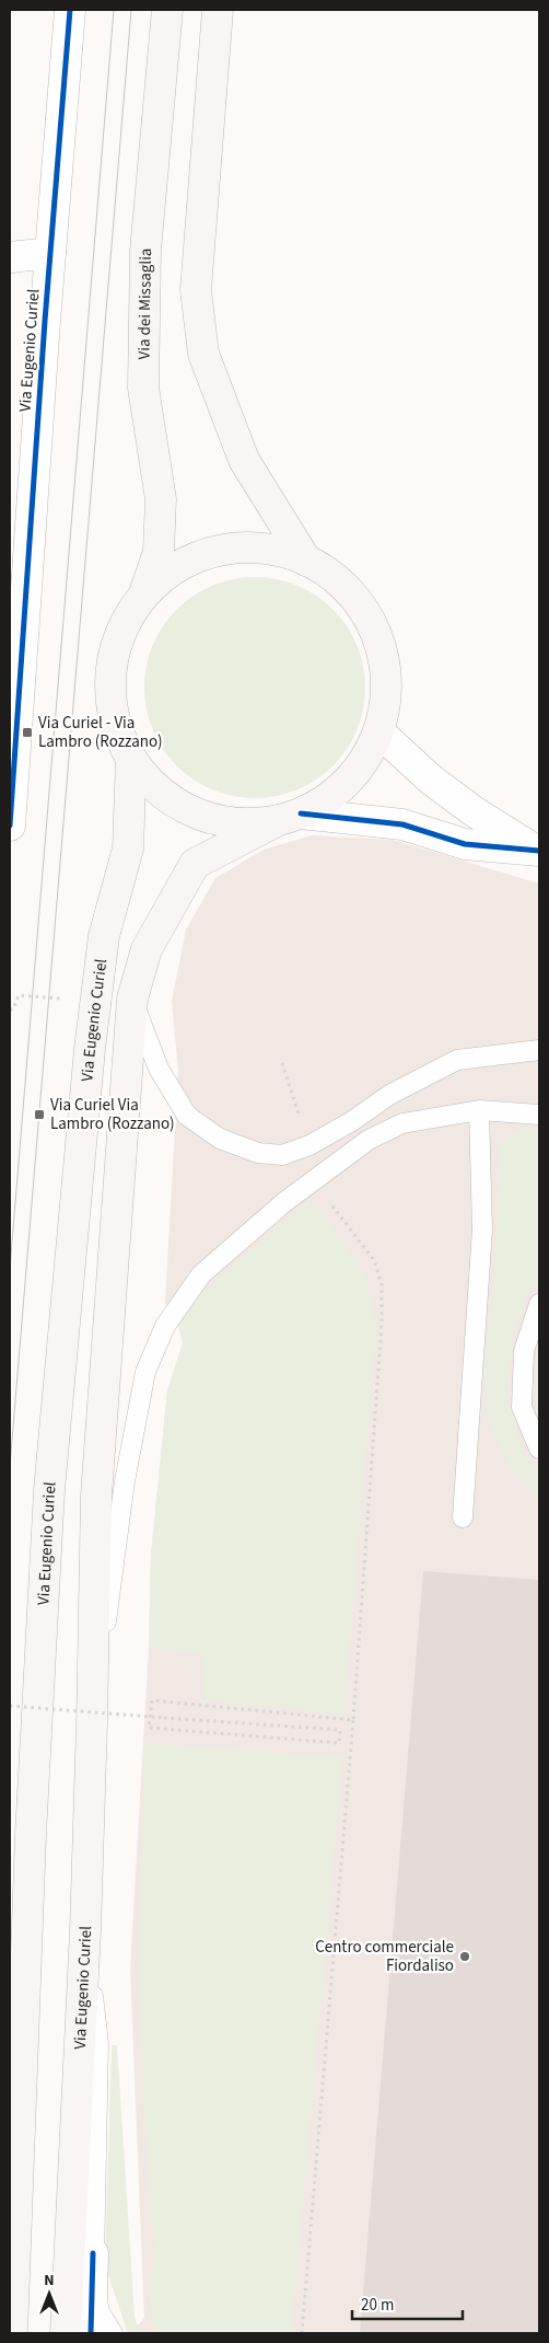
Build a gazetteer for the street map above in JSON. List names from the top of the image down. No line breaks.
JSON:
{"streets":{"main road":["Via dei Missaglia","Via Eugenio Curiel"]},"crossings":[["Via dei Missaglia","Via Eugenio Curiel"]],"places":{"transit":["Via Curiel - Via Lambro (Rozzano)","Via Curiel Via Lambro (Rozzano)"],"other":["Centro commerciale Fiordaliso"]},"scale_bar":"20 m","north":"top"}
